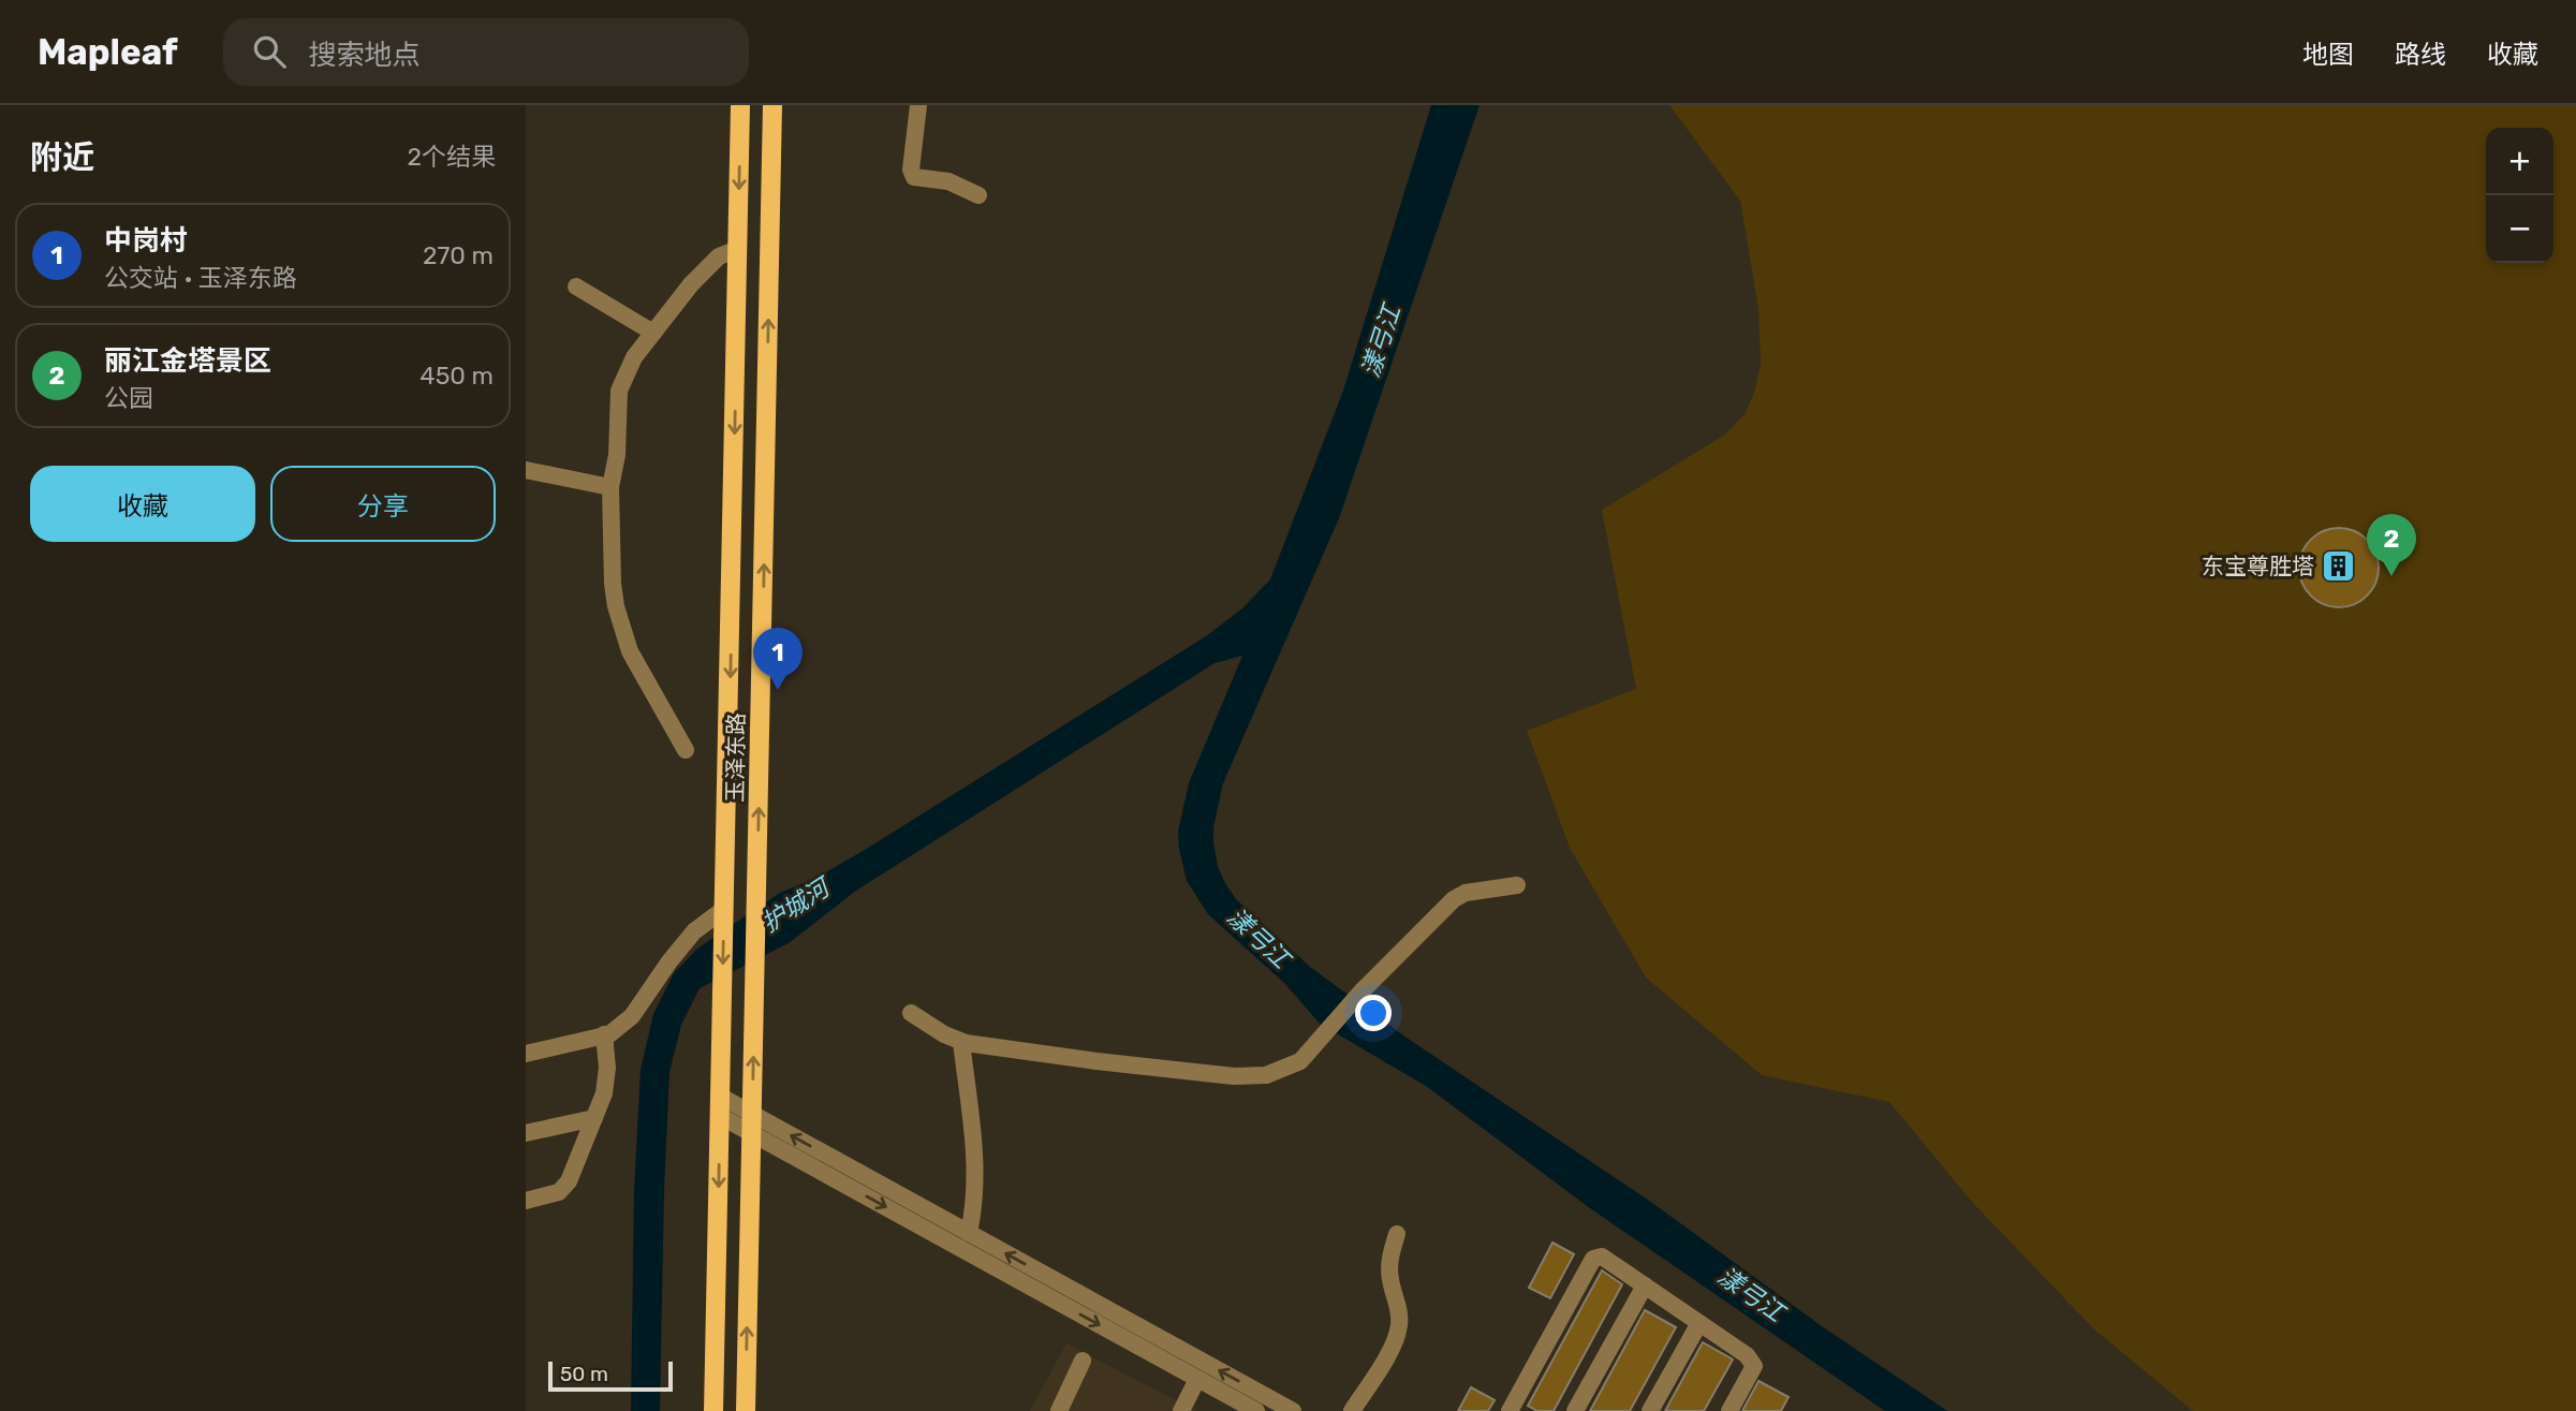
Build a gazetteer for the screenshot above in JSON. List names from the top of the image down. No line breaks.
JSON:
{"streets":{"main road":["玉泽东路"]},"water":["漾弓江","护城河"],"places":{"building":["东宝尊胜塔"]},"scale_bar":"50 m","page":{"header":"Mapleaf","search":"搜索地点","nav":["地图","路线","收藏"],"heading":["附近","2个结果"],"map_buttons":["+","−"],"list":[{"mark":"1","name":"中岗村","note":"公交站 · 玉泽东路","value":"270 m"},{"mark":"2","name":"丽江金塔景区","note":"公园","value":"450 m"}],"buttons":["收藏","分享"],"pins":["2","1"],"scale":"50 m"}}
